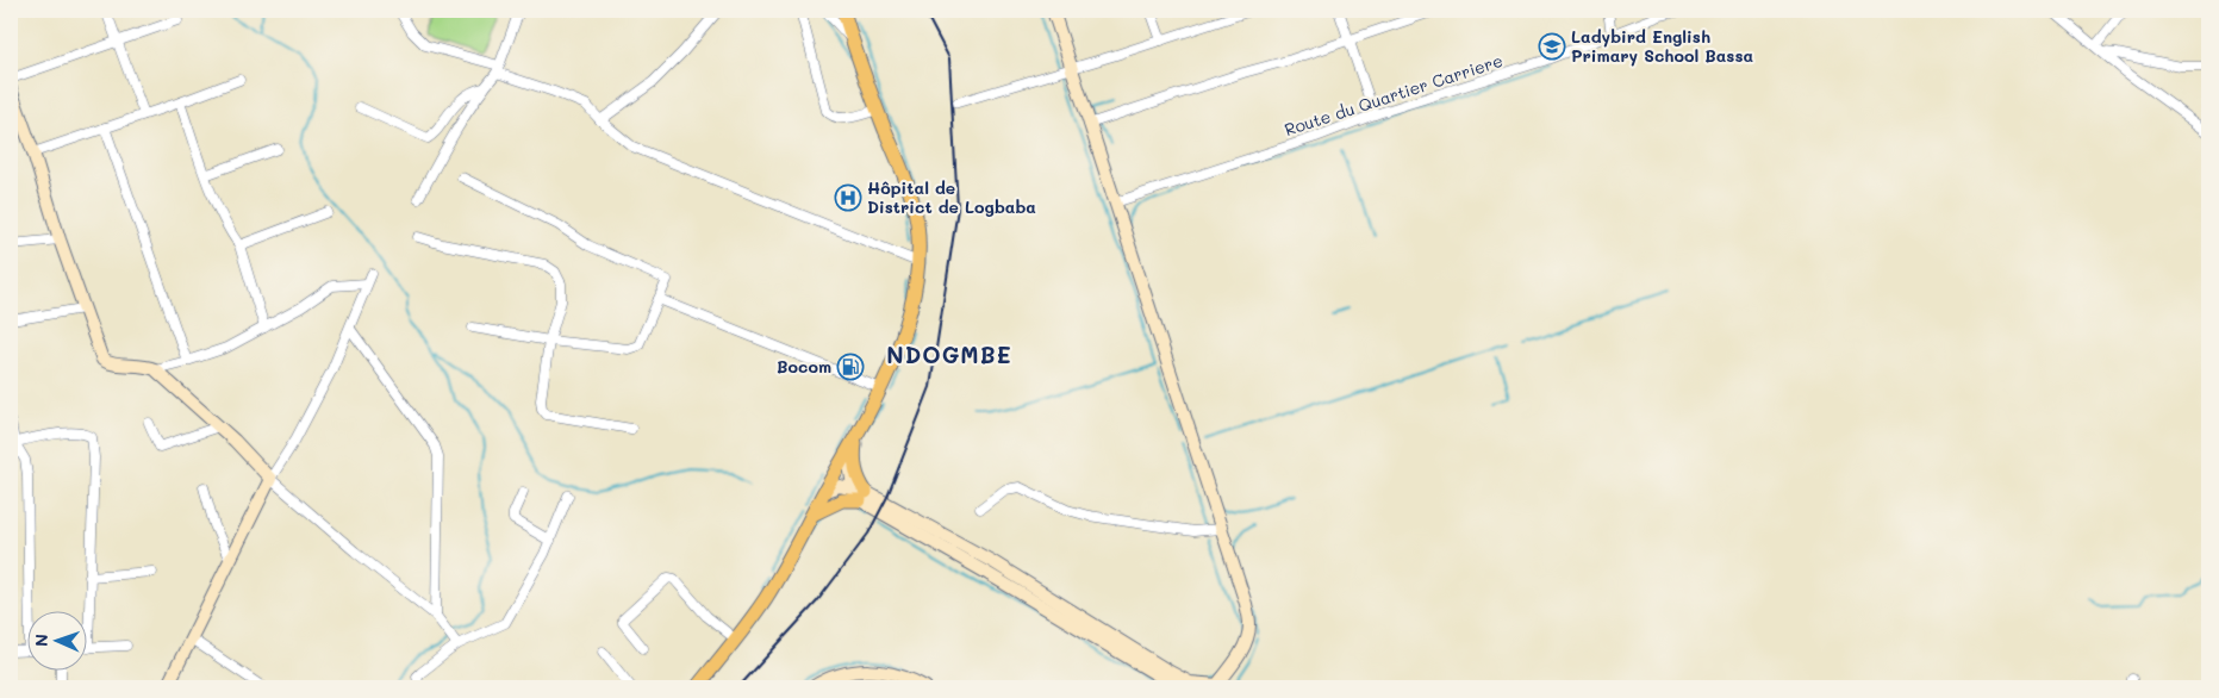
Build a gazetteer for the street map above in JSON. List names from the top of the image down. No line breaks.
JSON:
{"streets":{"street":["Route du Quartier Carriere"]},"districts":["NDOGMBE"],"places":{"school or university":["Ladybird English Primary School Bassa"],"hospital":["Hôpital de District de Logbaba"],"fuel station":["Bocom"]},"north":"left"}
